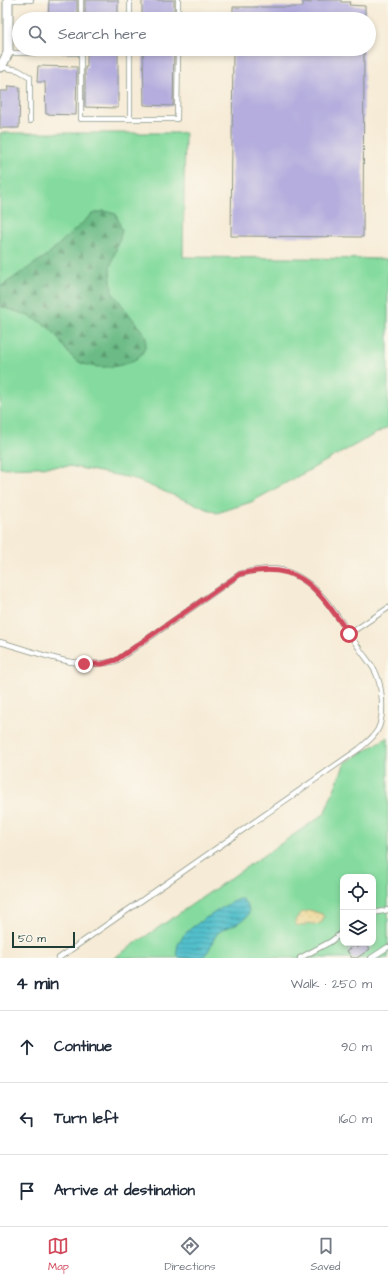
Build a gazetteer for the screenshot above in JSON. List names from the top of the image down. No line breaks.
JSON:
{"scale_bar":"50 m","page":{"search":"Search here","scale":"50 m","heading":["4 min","Walk · 250 m"],"list":[["Continue","90 m"],["Turn left","160 m"],"Arrive at destination"],"nav":["Map","Directions","Saved"]}}
